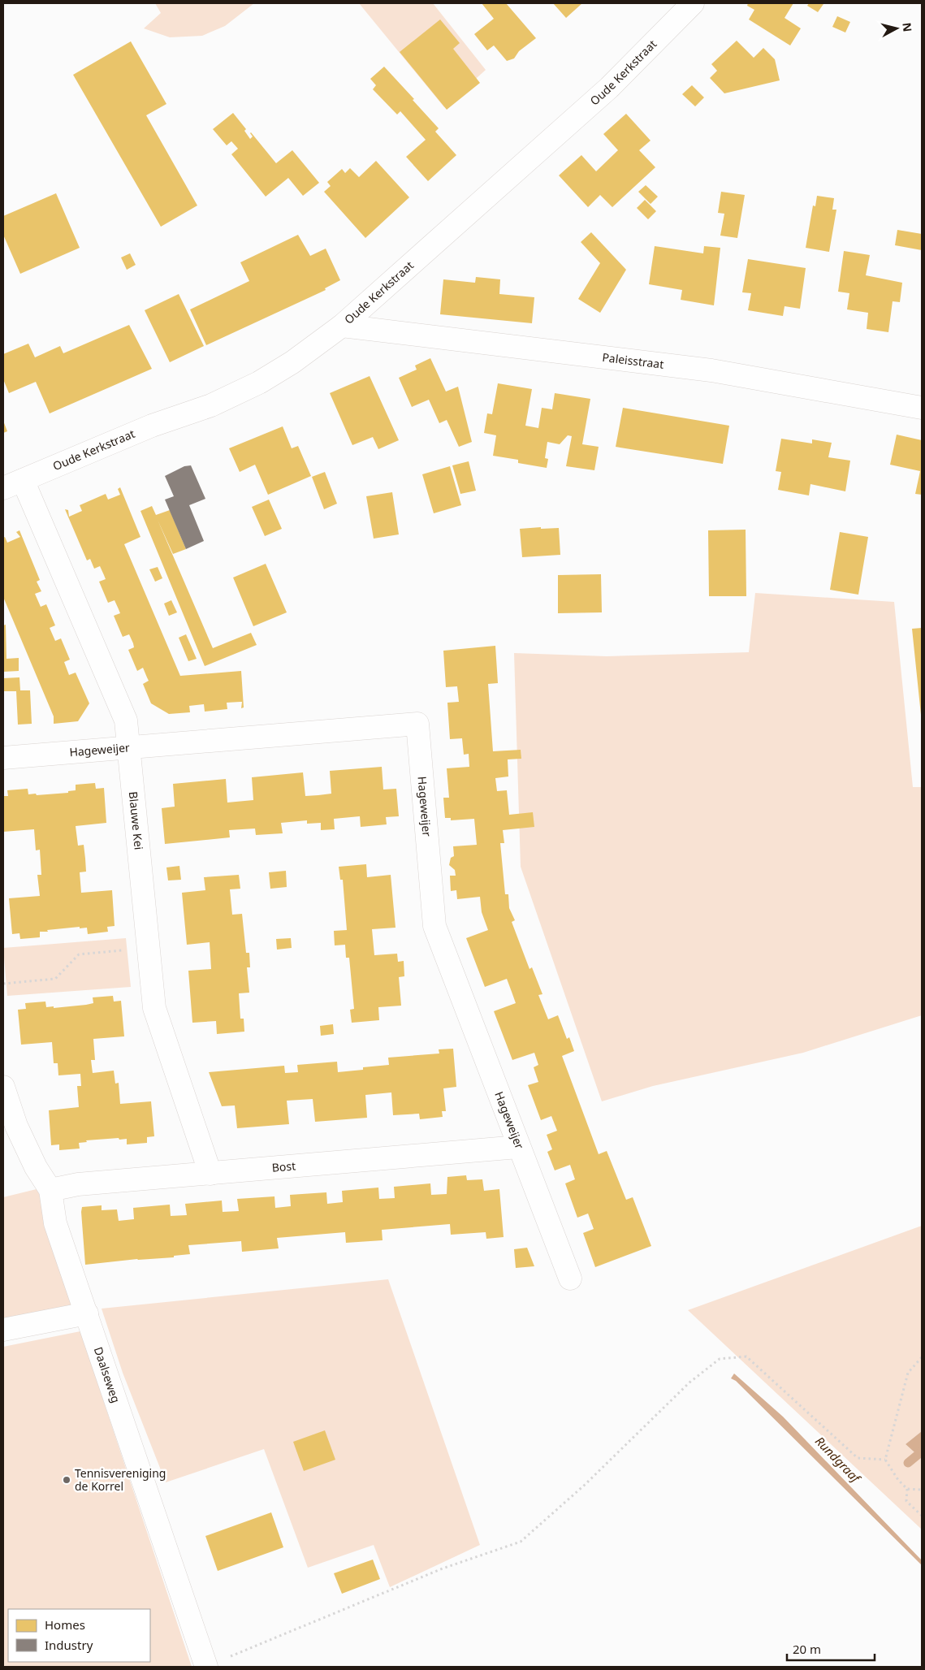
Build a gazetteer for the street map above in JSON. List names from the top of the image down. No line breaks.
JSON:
{"streets":{"street":["Oude Kerkstraat","Paleisstraat","Hageweijer","Blauwe Kei","Bost","Daalseweg"]},"crossings":[["Oude Kerkstraat","Paleisstraat"],["Oude Kerkstraat","Blauwe Kei"],["Hageweijer","Blauwe Kei"],["Hageweijer","Bost"],["Blauwe Kei","Bost"],["Bost","Daalseweg"]],"water":["Rundgraaf"],"places":["Tennisvereniging de Korrel"],"legend":["Homes","Industry"],"scale_bar":"20 m","north":"right"}
